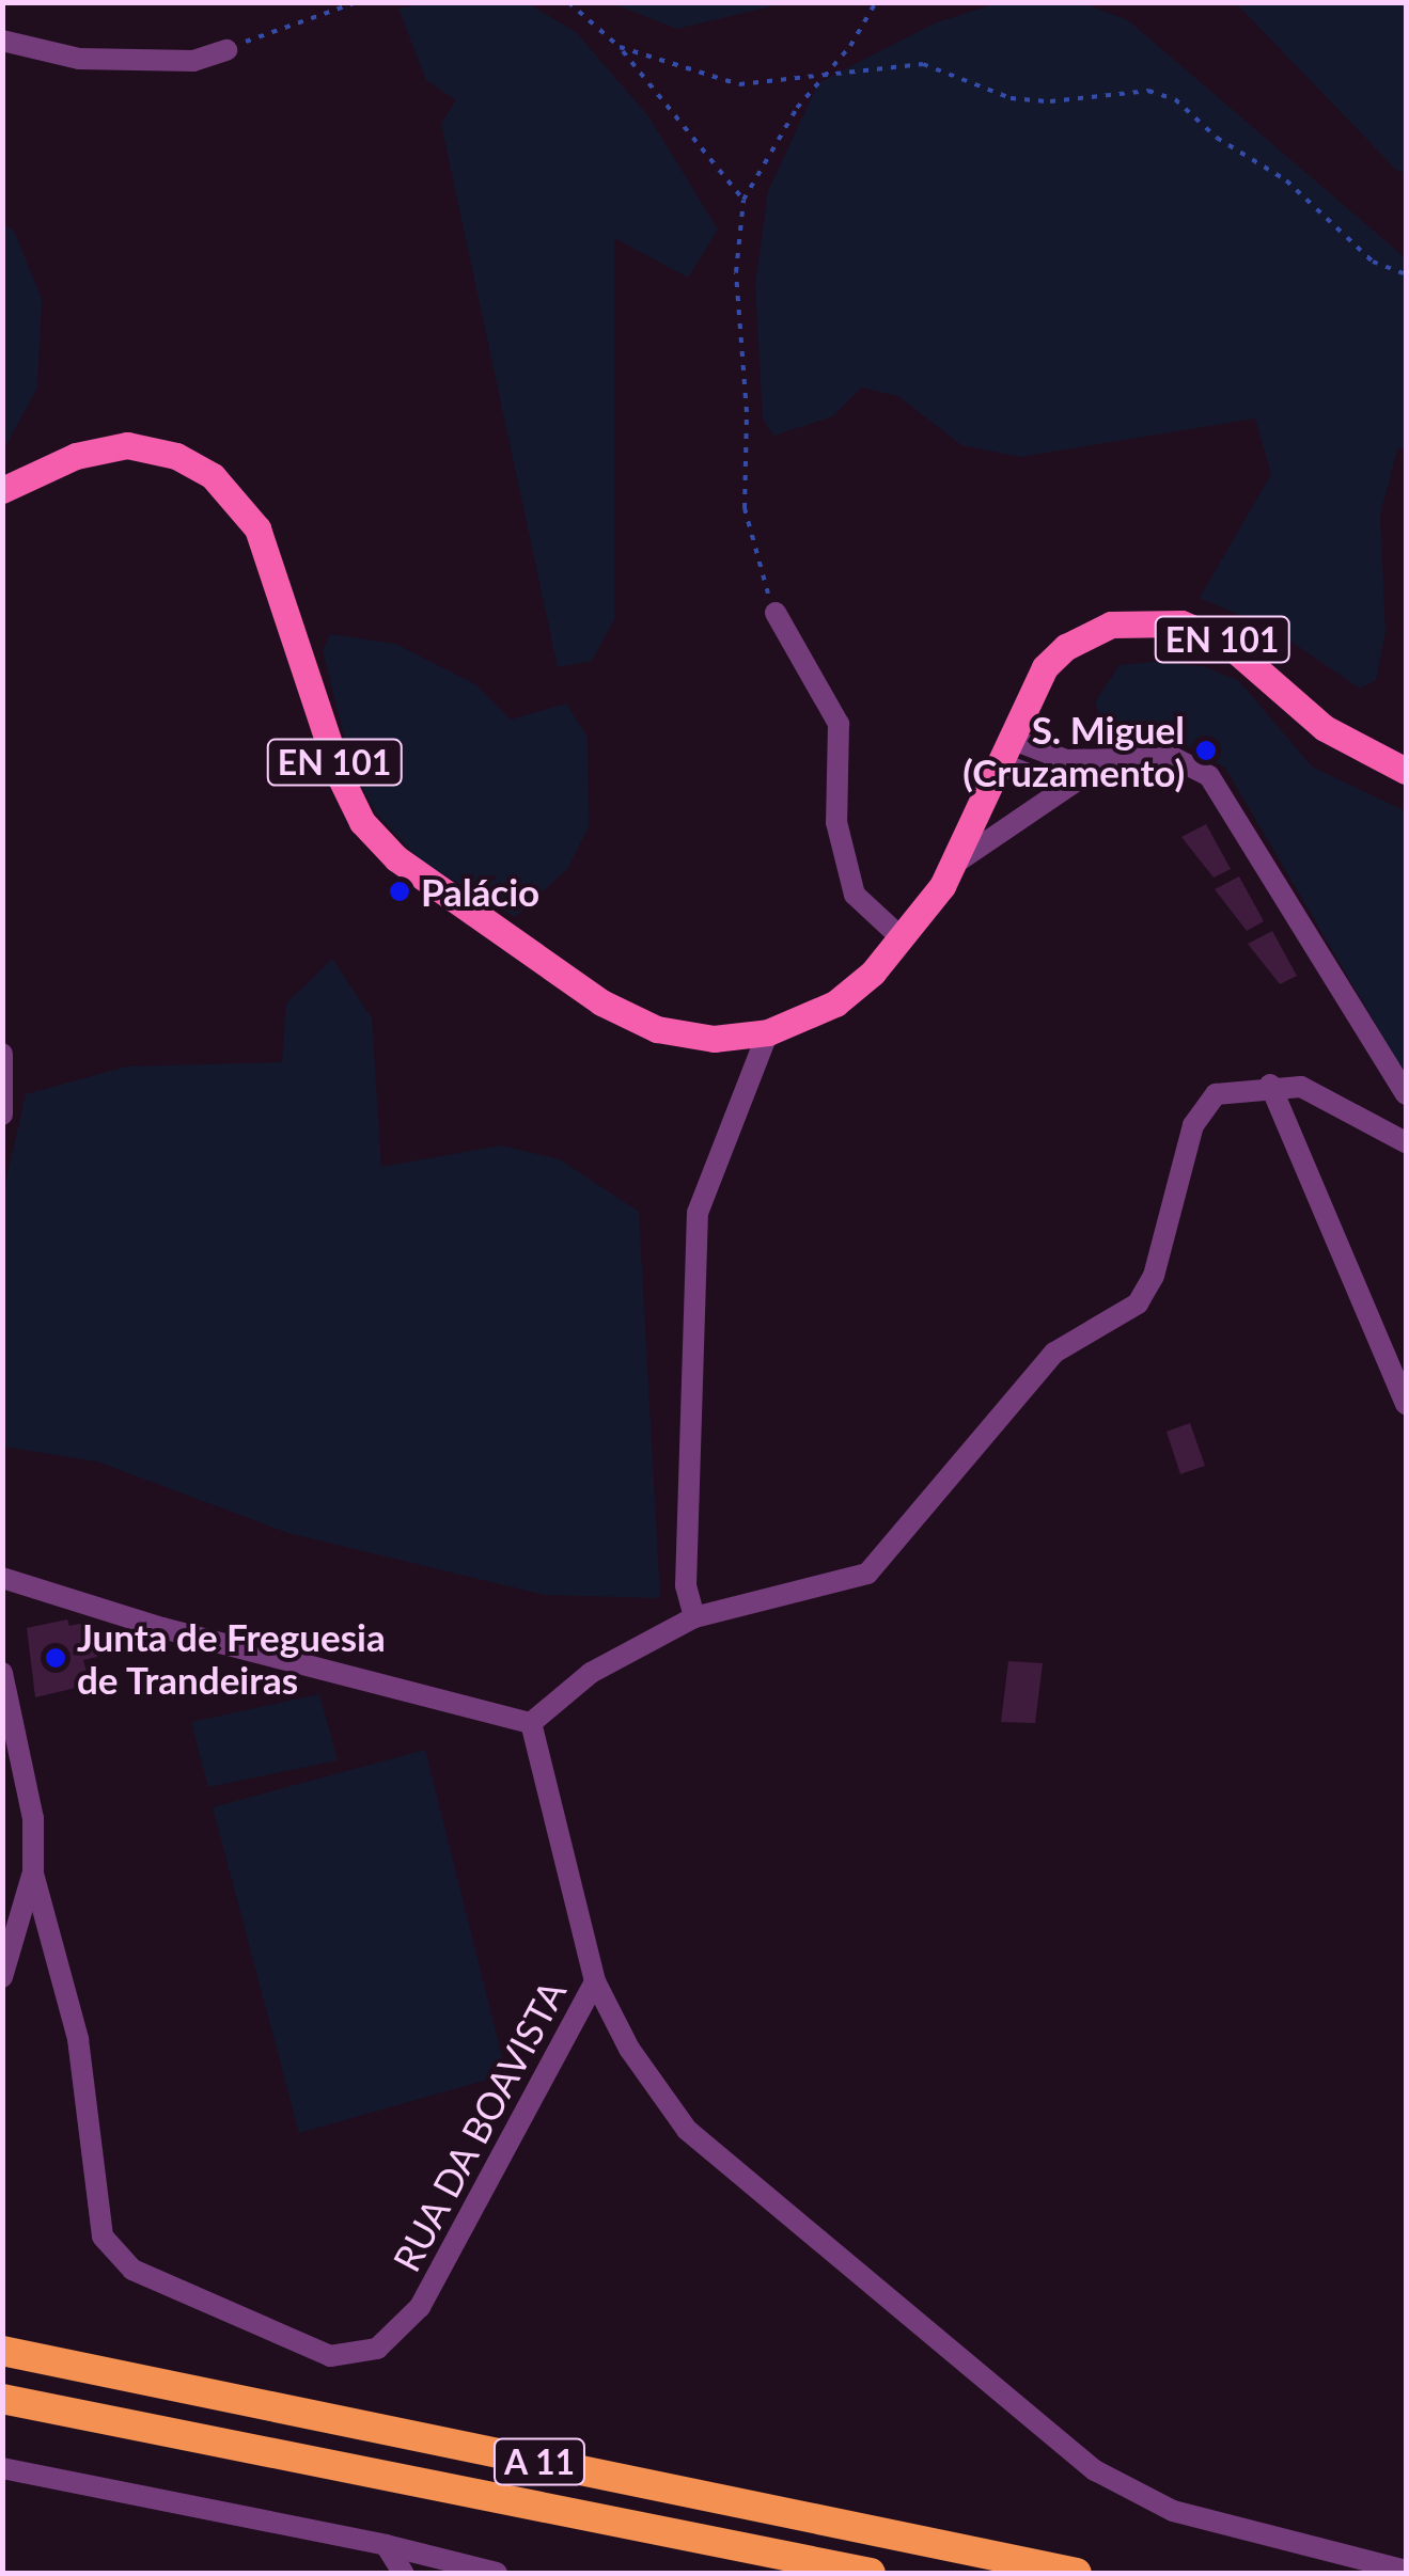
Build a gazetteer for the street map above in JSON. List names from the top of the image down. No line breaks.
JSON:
{"streets":{"highway":["A 11"],"main road":["EN 101"],"street":["RUA DA BOAVISTA"]},"places":["S. Miguel (Cruzamento)","Palácio","Junta de Freguesia de Trandeiras"]}
